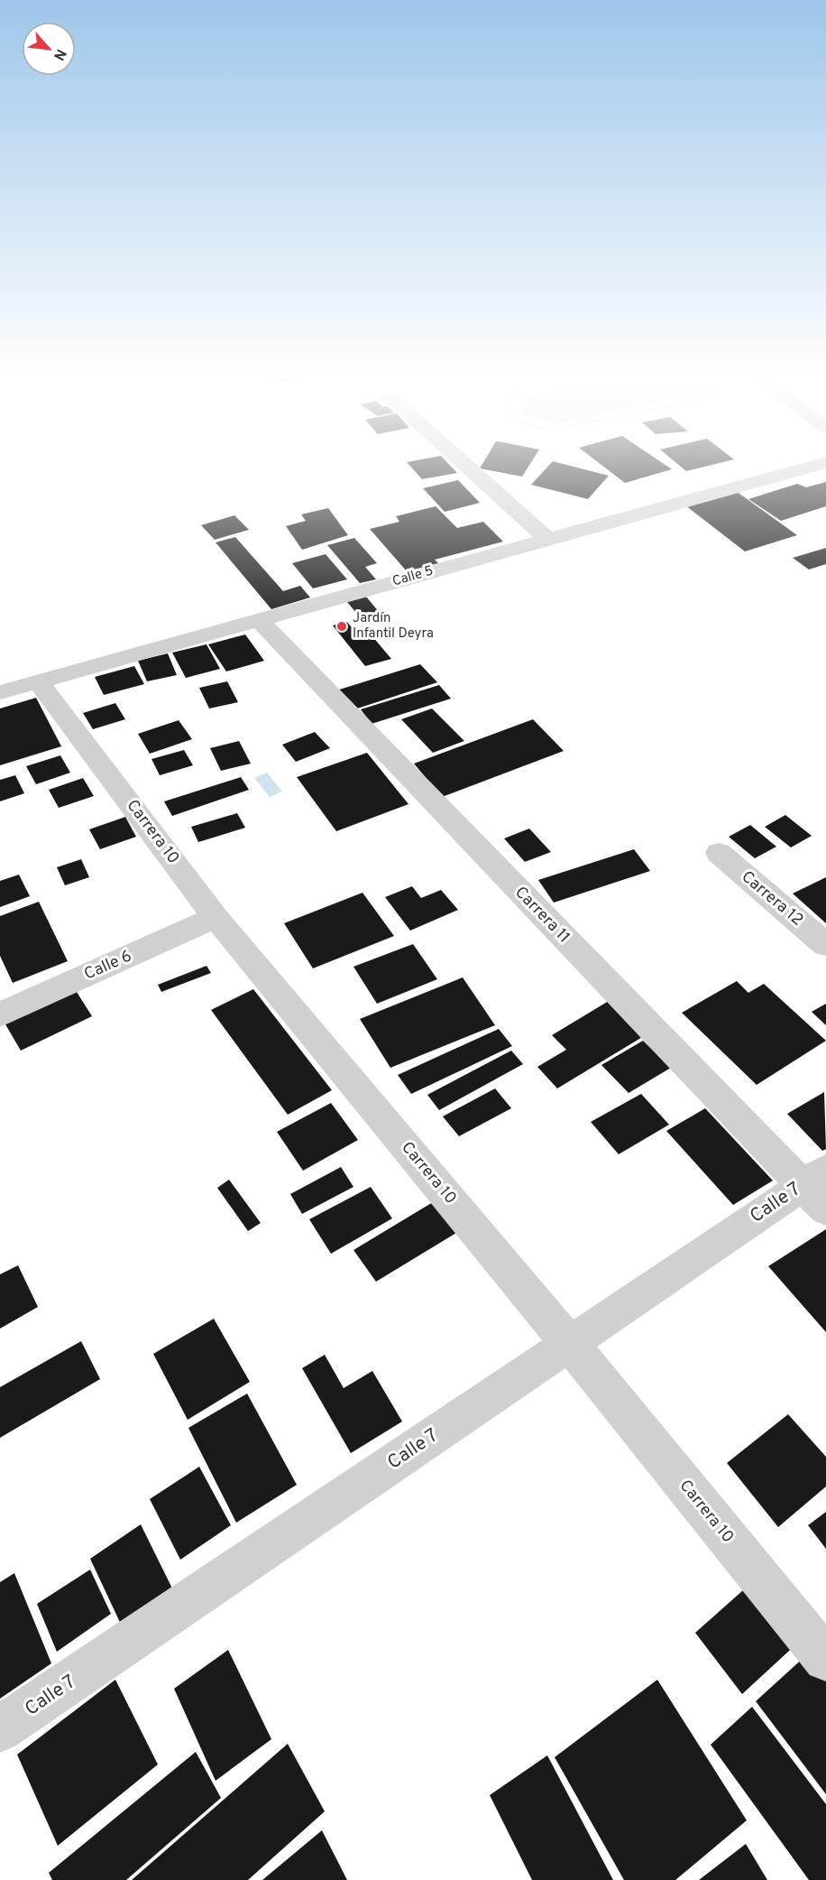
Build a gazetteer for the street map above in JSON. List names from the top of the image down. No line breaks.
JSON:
{"streets":{"street":["Calle 5","Carrera 10","Carrera 12","Carrera 11","Calle 6","Calle 7"]},"crossings":[["Calle 5","Carrera 10"],["Calle 5","Carrera 11"],["Carrera 10","Calle 6"],["Carrera 10","Calle 7"],["Carrera 11","Calle 7"]],"places":["Jardín Infantil Deyra"],"north":"bottom right"}
